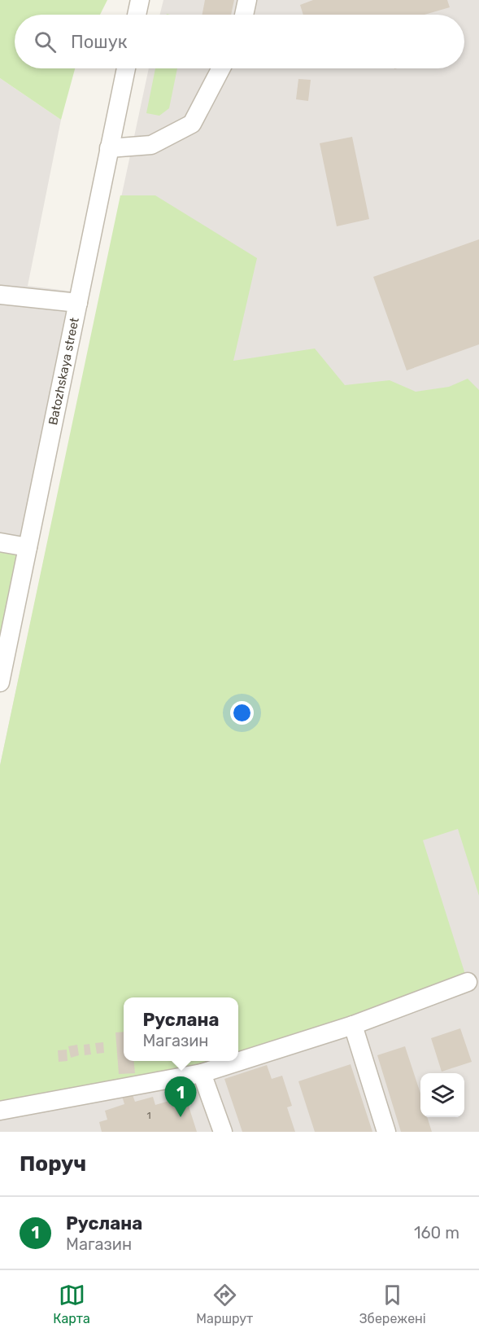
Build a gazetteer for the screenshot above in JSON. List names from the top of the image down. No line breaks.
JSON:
{"streets":{"street":["Batozhskaya street"]},"house_numbers":["1"],"page":{"search":"Пошук","popup":["Руслана","Магазин"],"pins":"1","heading":"Поруч","list":[{"mark":"1","name":"Руслана","note":"Магазин","value":"160 m"}],"nav":["Карта","Маршрут","Збережені"]}}
